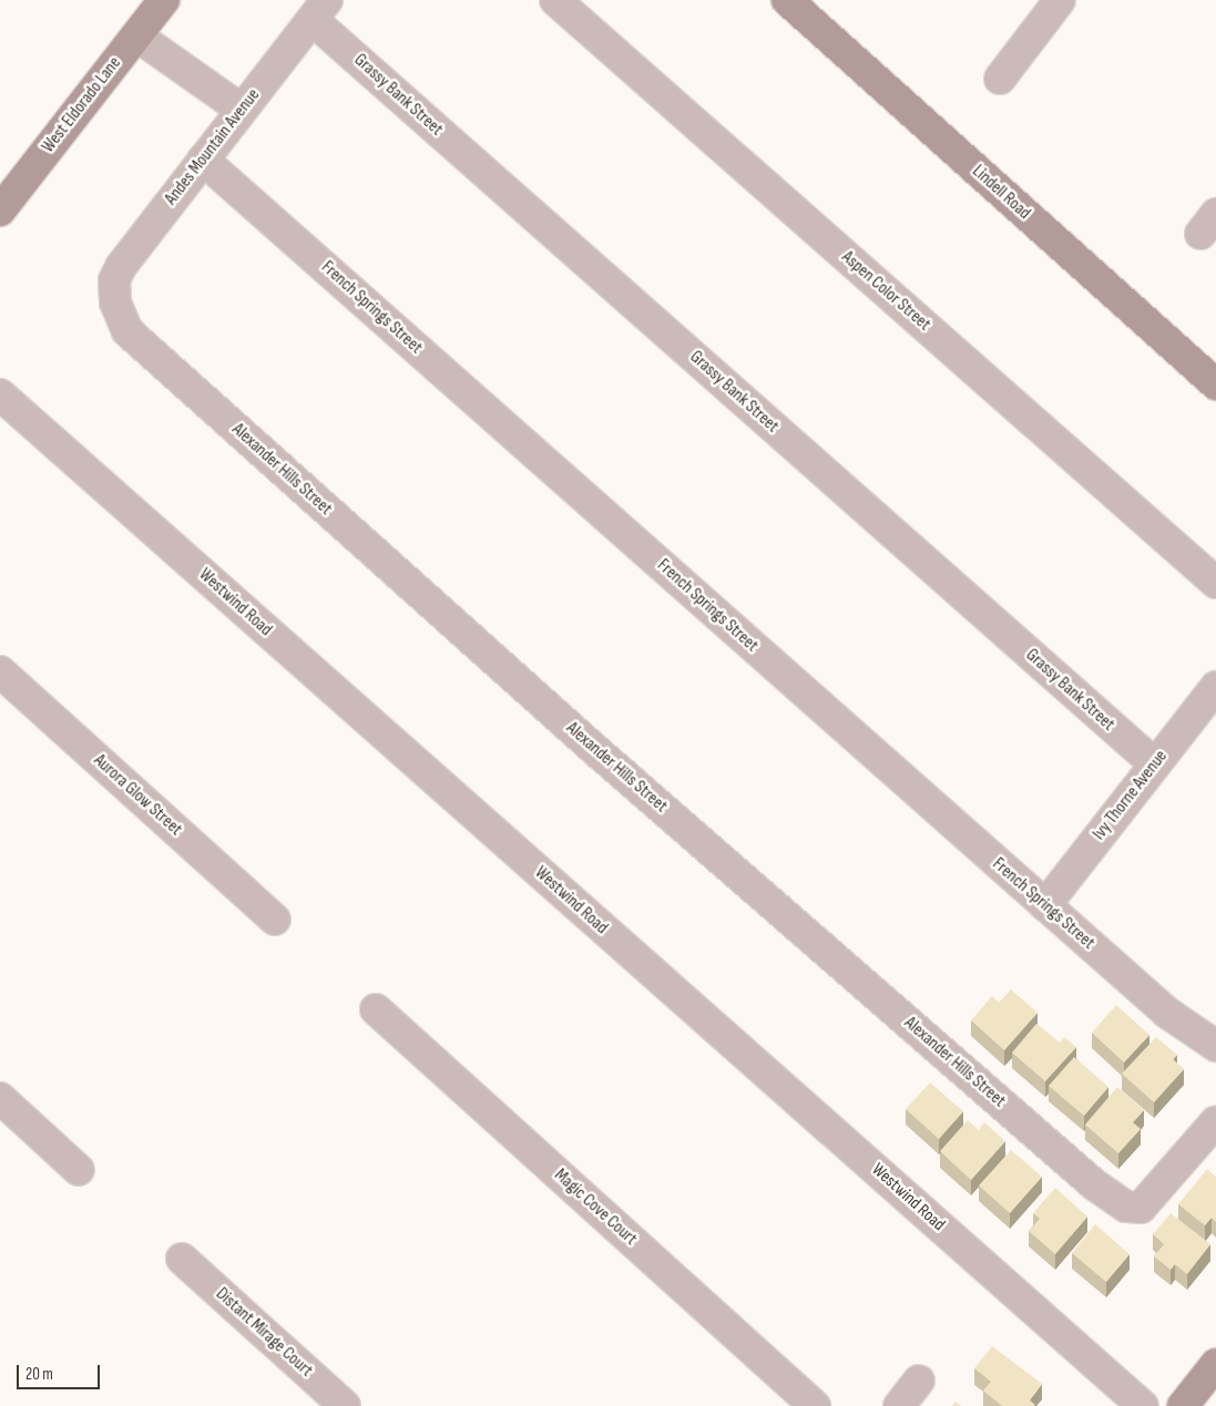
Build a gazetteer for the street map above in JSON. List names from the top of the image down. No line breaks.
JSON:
{"streets":{"street":["Grassy Bank Street","West Eldorado Lane","Andes Mountain Avenue","Lindell Road","Aspen Color Street","French Springs Street","Alexander Hills Street","Westwind Road","Aurora Glow Street","Ivy Thorne Avenue","Magic Cove Court","Distant Mirage Court"]},"crossings":[["Grassy Bank Street","Andes Mountain Avenue"],["Grassy Bank Street","Ivy Thorne Avenue"],["Andes Mountain Avenue","French Springs Street"],["Andes Mountain Avenue","Alexander Hills Street"],["French Springs Street","Ivy Thorne Avenue"]],"scale_bar":"20 m"}
